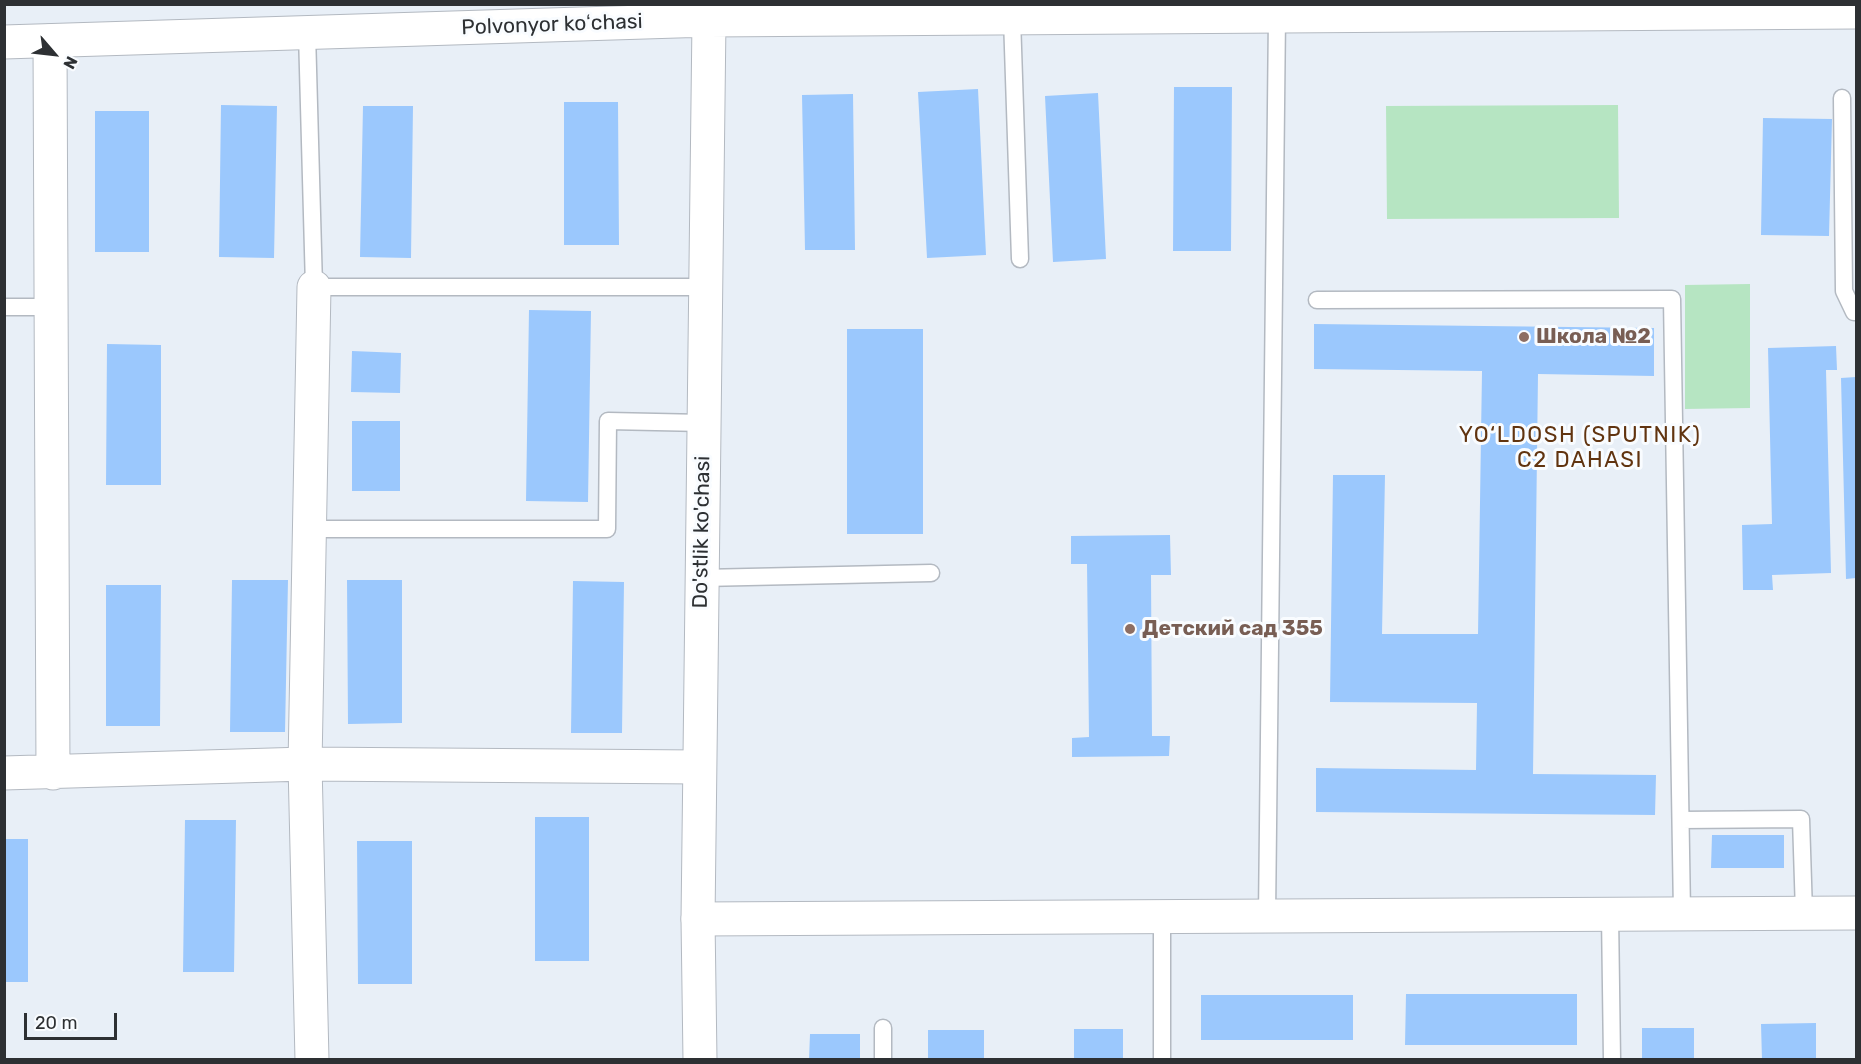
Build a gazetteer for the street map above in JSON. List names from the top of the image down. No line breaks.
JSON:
{"streets":{"street":["Polvonyor koʻchasi","Do'stlik ko'chasi"]},"crossings":[["Polvonyor koʻchasi","Do'stlik ko'chasi"]],"districts":["YO‘LDOSH (SPUTNIK) C2 DAHASI"],"places":["Школа №2","Детский сад 355"],"scale_bar":"20 m","north":"bottom right"}
